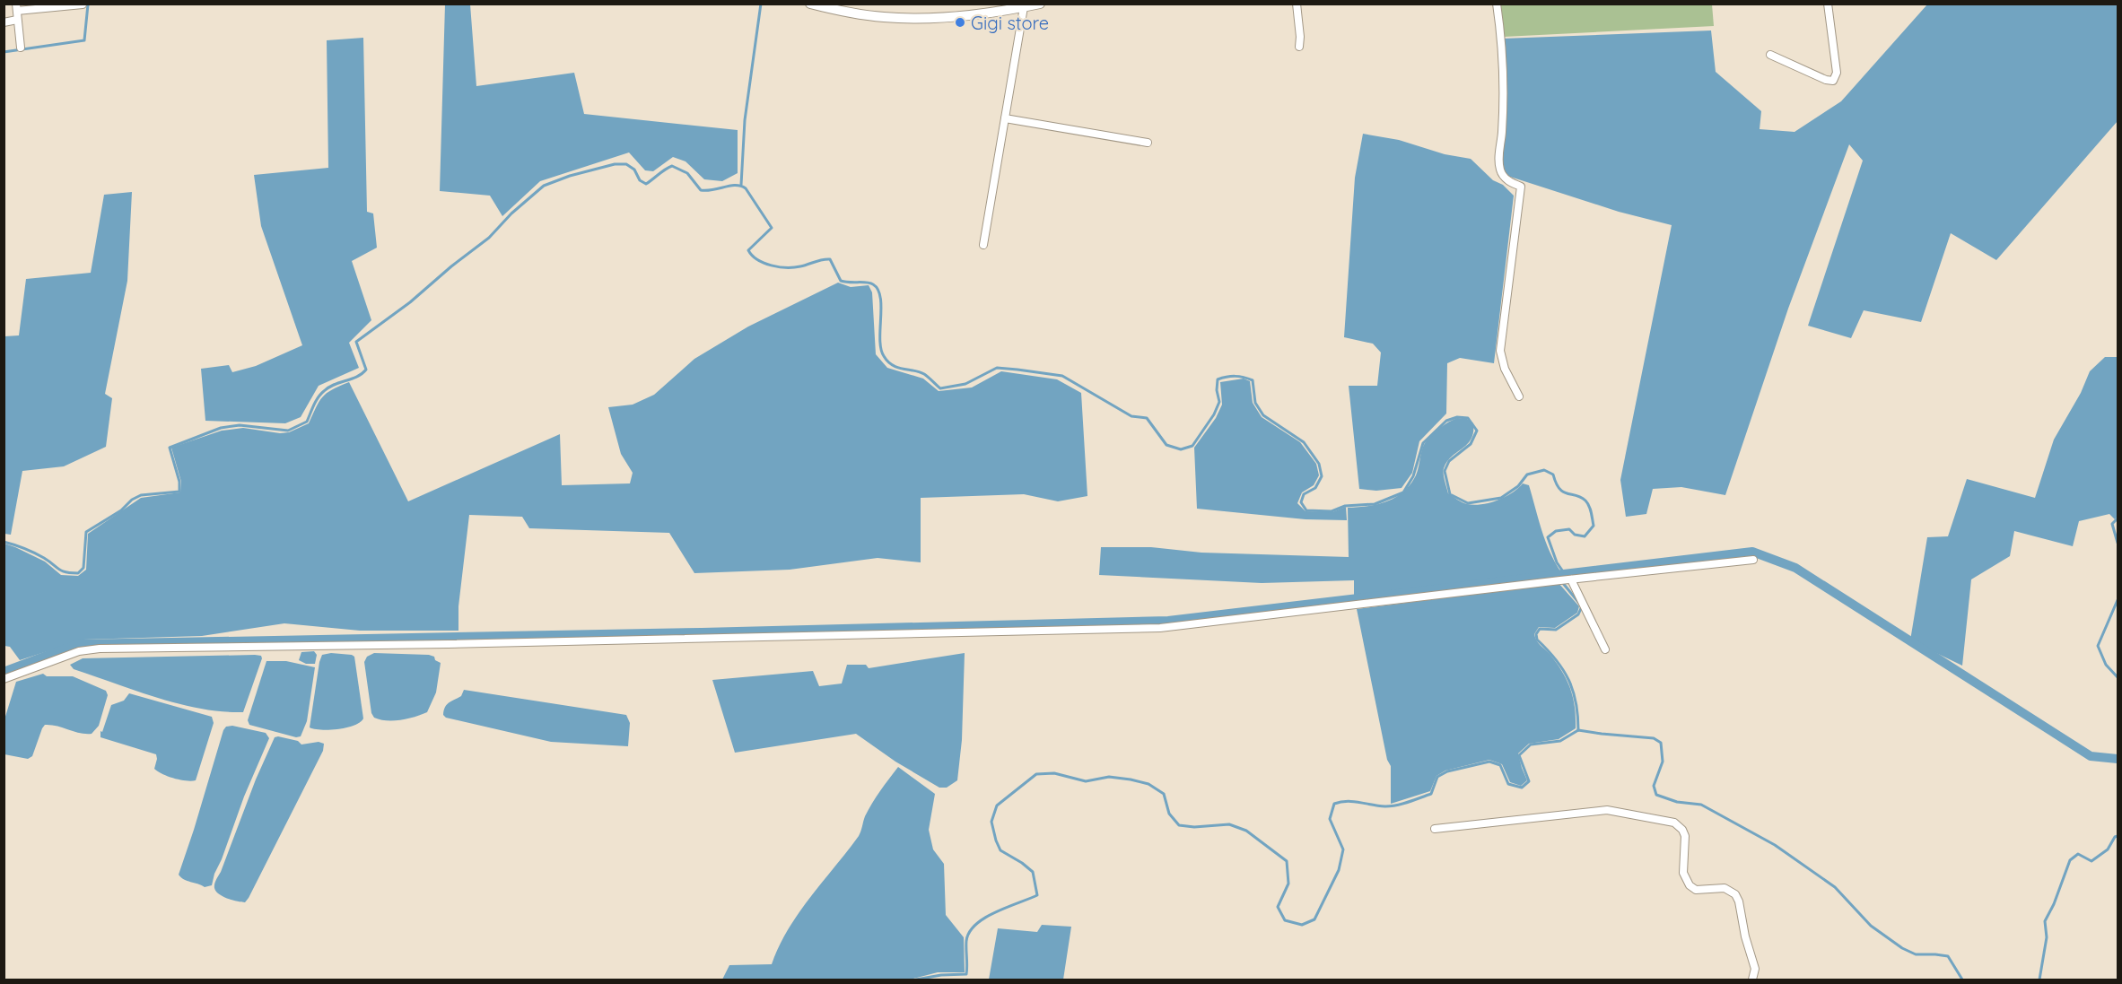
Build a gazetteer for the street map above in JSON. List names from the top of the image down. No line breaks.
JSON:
{"places":["Gigi store"]}
